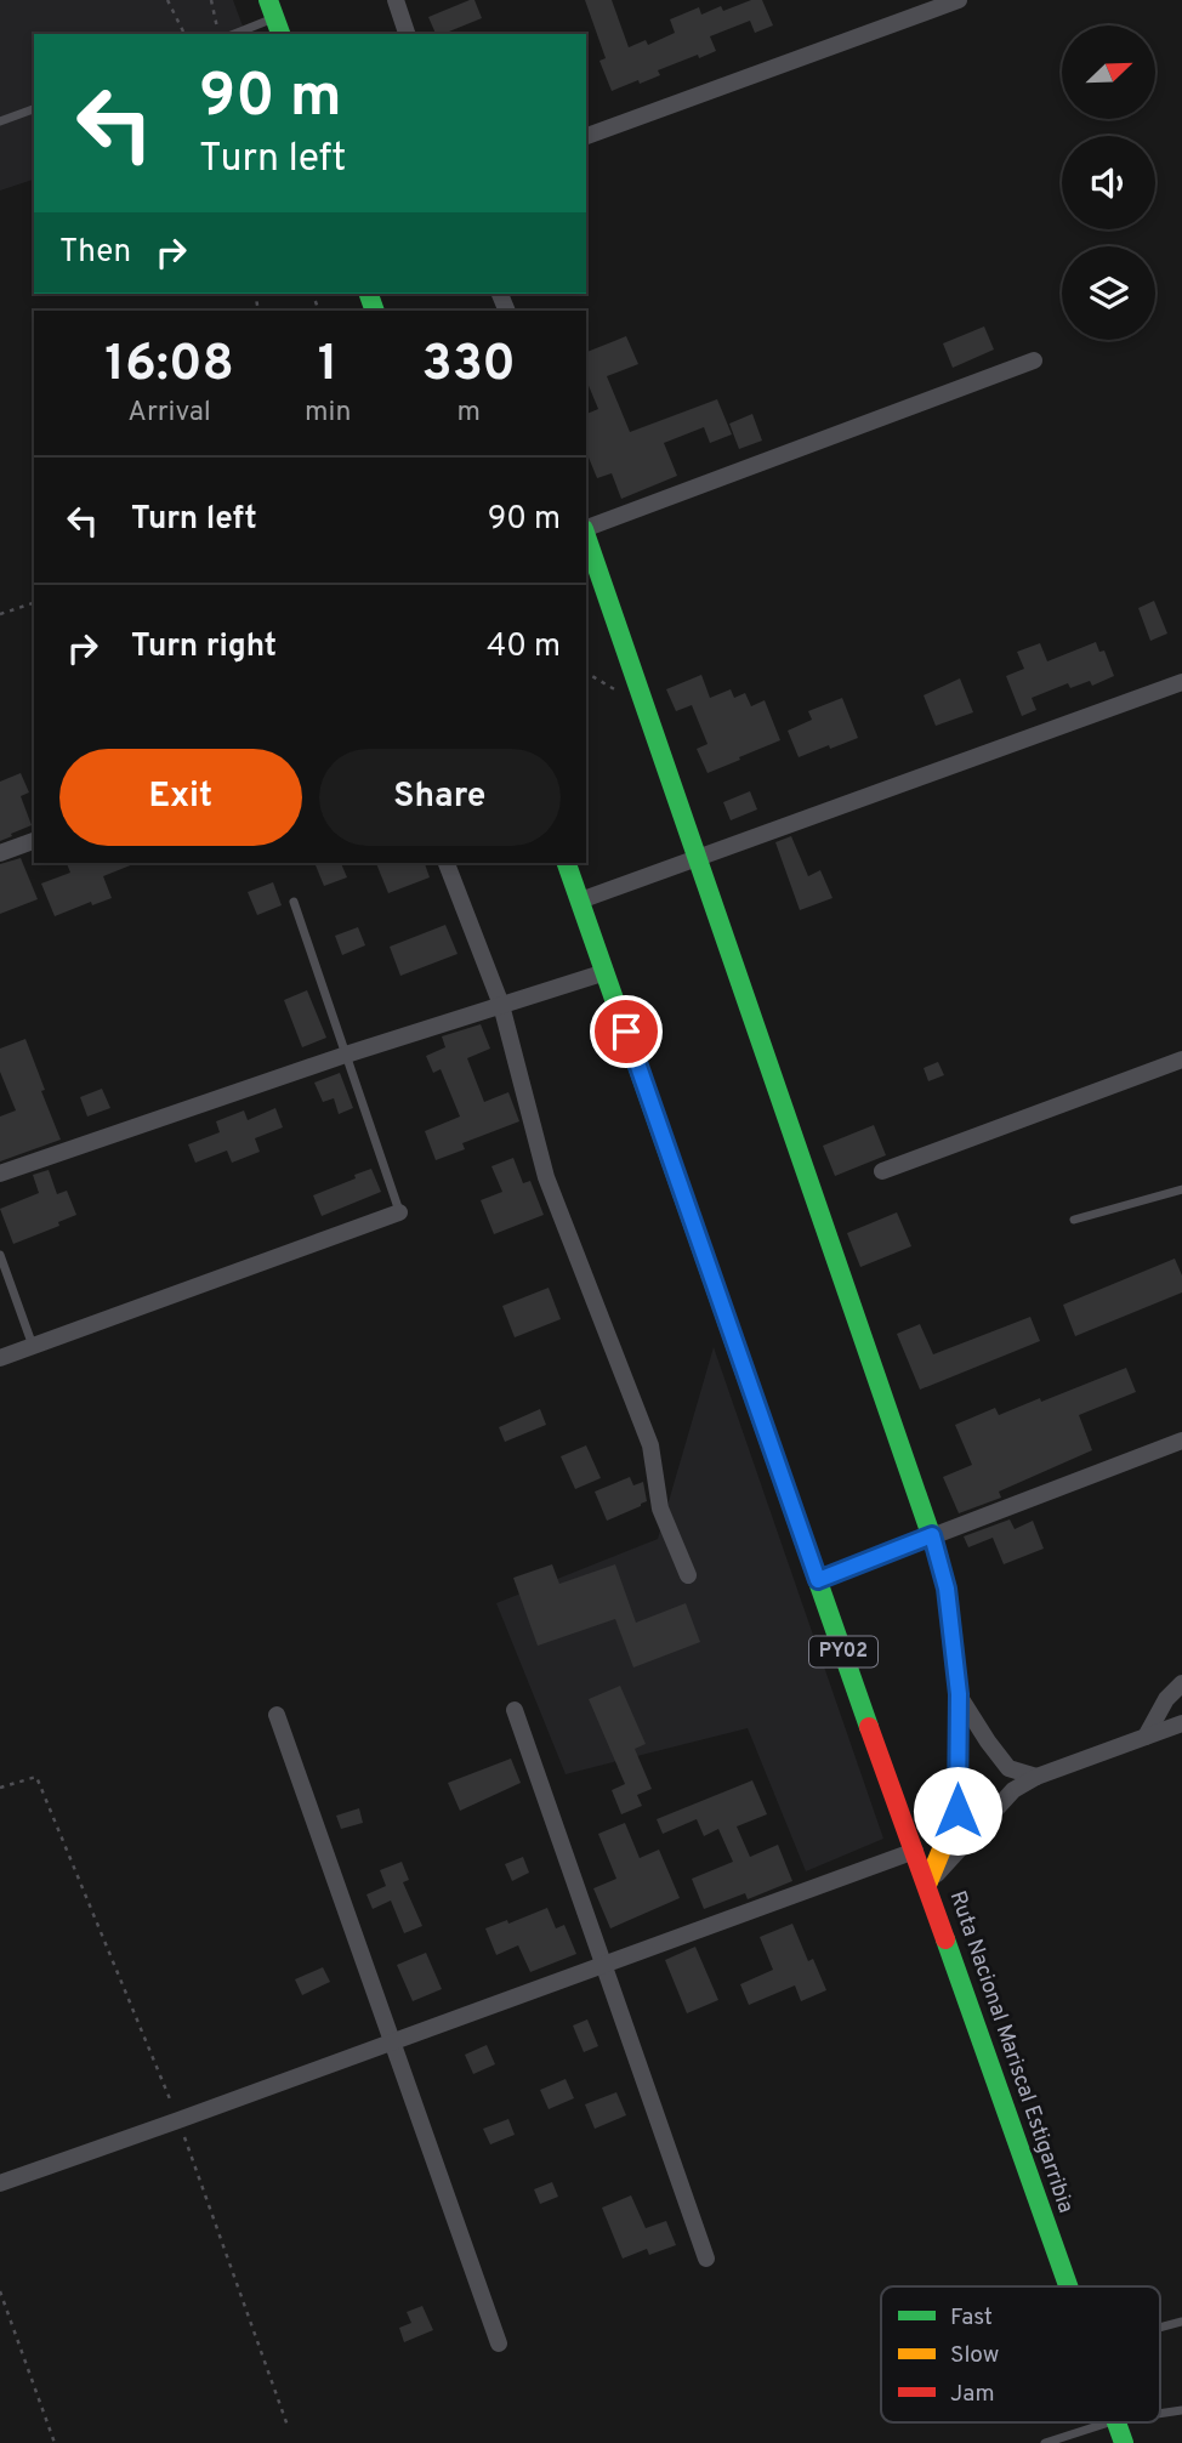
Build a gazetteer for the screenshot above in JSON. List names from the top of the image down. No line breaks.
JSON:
{"streets":{"main road":["PY02","Ruta Nacional Mariscal Estigarribia"]},"legend":["Fast","Slow","Jam"],"north":"top right","page":{"turn":["90 m","Turn left"],"then":"Then","eta":["16:08","Arrival","1","min","330","m"],"list":[{"name":"Turn left","value":"90 m"},{"name":"Turn right","value":"40 m"}],"buttons":["Exit","Share"]}}
